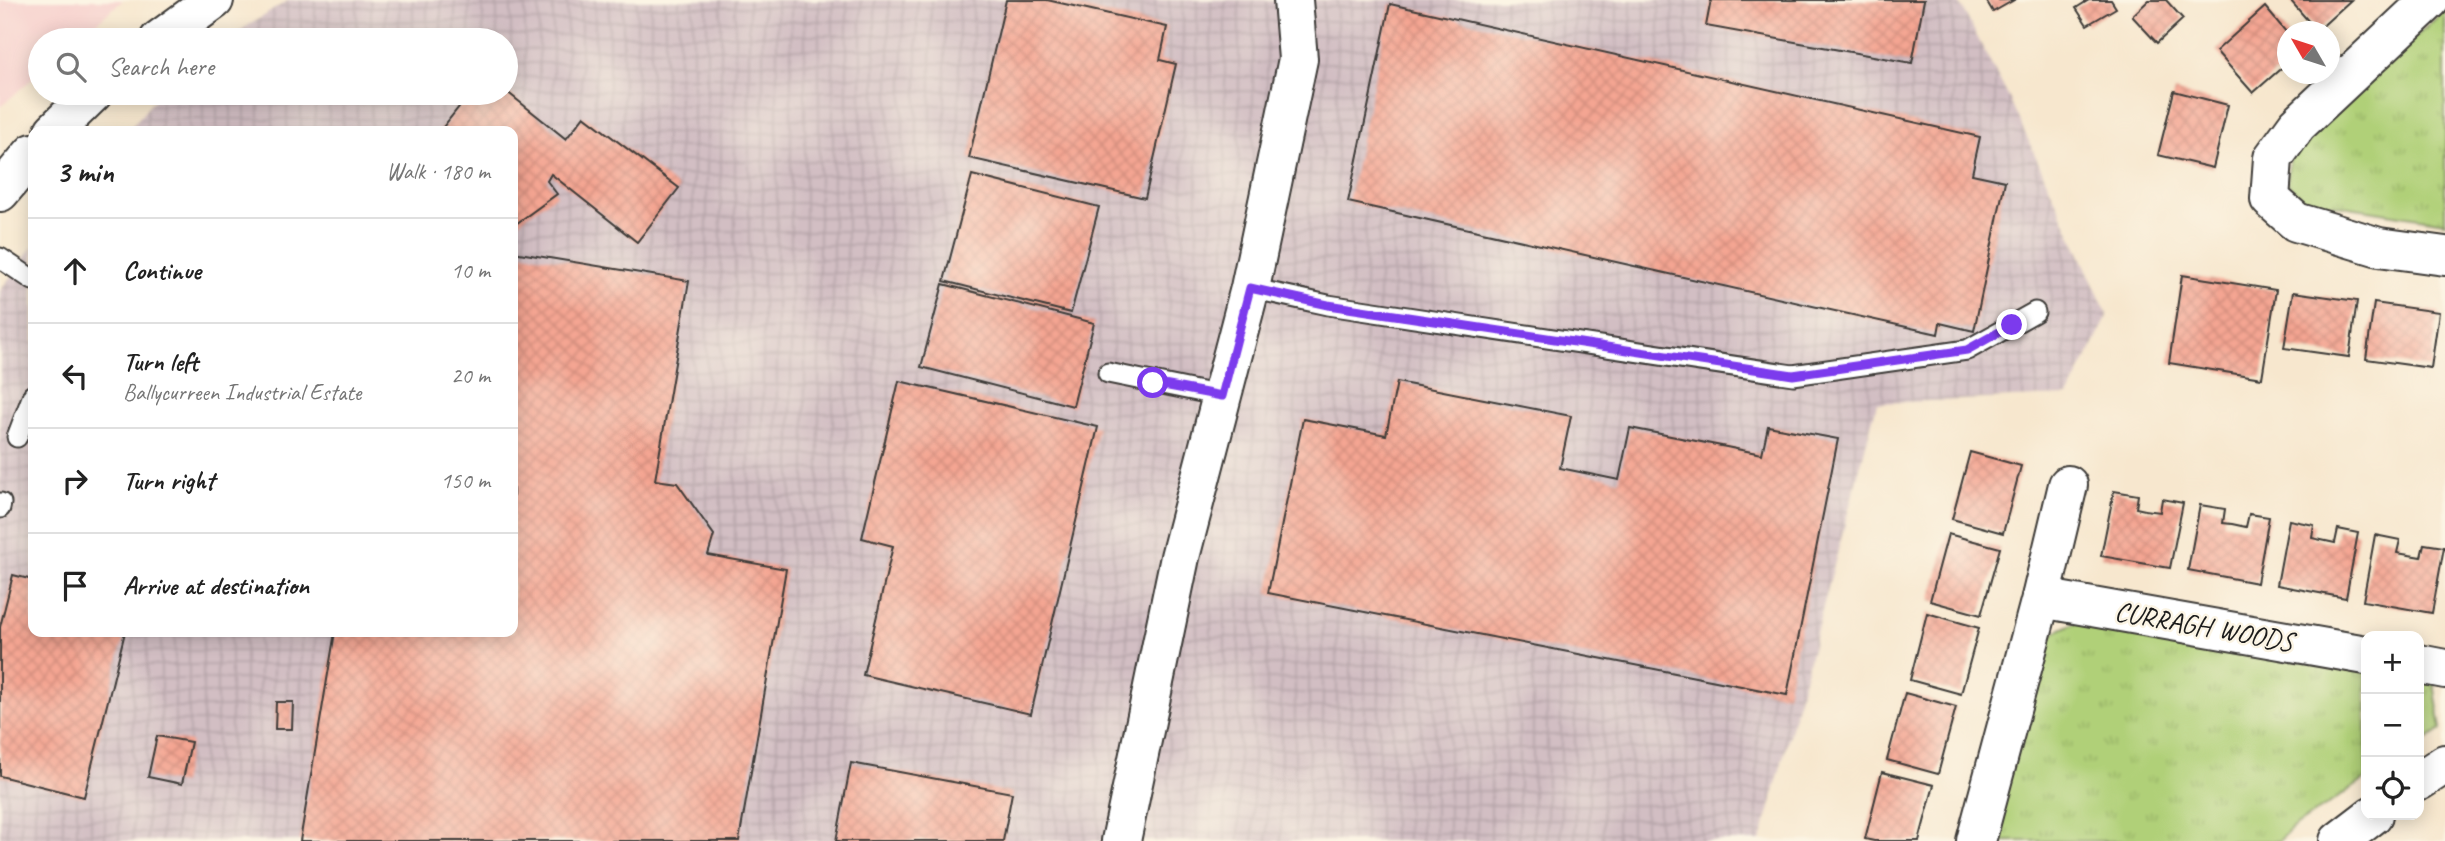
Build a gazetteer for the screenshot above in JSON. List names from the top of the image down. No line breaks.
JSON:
{"streets":{"street":["CURRAGH WOODS"]},"north":"top left","page":{"search":"Search here","heading":["3 min","Walk · 180 m"],"list":[["Continue","10 m"],["Turn left","Ballycurreen Industrial Estate","20 m"],["Turn right","150 m"],"Arrive at destination"],"map_buttons":["+","−"]}}
